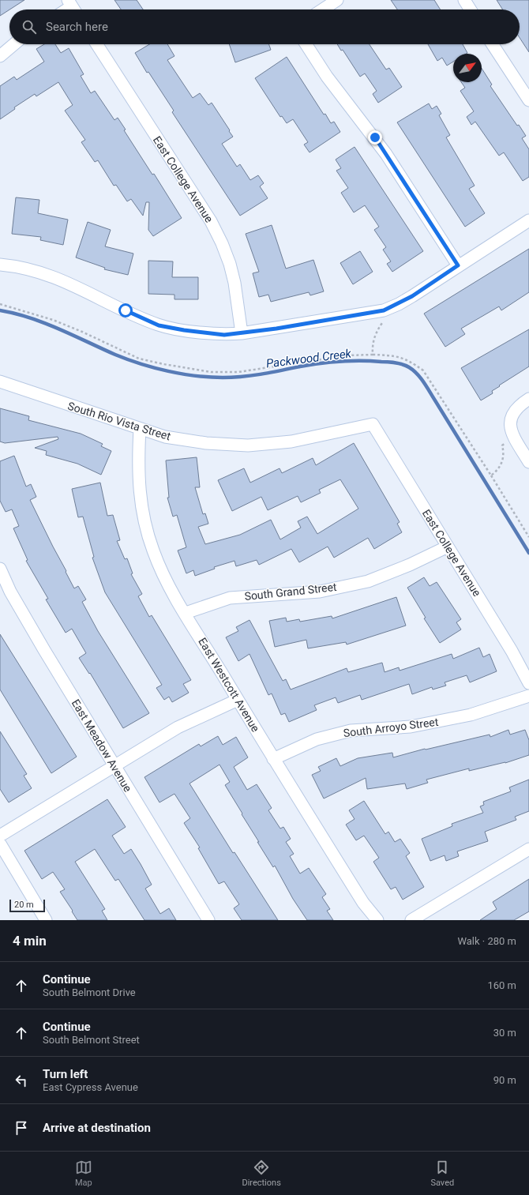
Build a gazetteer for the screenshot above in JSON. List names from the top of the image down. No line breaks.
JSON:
{"streets":{"street":["East College Avenue","South Rio Vista Street","South Grand Street","East Westcott Avenue","South Arroyo Street","East Meadow Avenue"]},"crossings":[["East College Avenue","South Rio Vista Street"],["East College Avenue","South Grand Street"],["South Rio Vista Street","East Westcott Avenue"],["South Grand Street","East Westcott Avenue"],["East Westcott Avenue","South Arroyo Street"]],"water":["Packwood Creek"],"scale_bar":"20 m","north":"top right","page":{"search":"Search here","scale":"20 m","heading":["4 min","Walk · 280 m"],"list":[["Continue","South Belmont Drive","160 m"],["Continue","South Belmont Street","30 m"],["Turn left","East Cypress Avenue","90 m"],"Arrive at destination"],"nav":["Map","Directions","Saved"]}}
